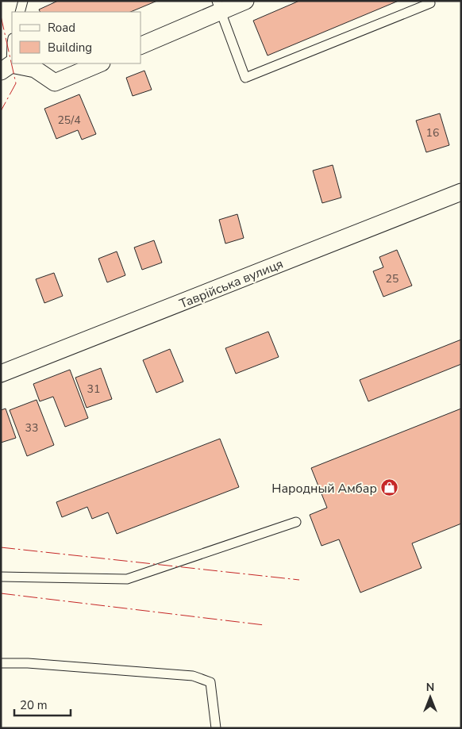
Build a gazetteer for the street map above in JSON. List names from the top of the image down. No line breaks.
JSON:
{"streets":{"street":["Таврійська вулиця"]},"places":{"shop":["Народный Амбар"]},"house_numbers":["25/4","16","25","31","33"],"legend":["Road","Building"],"scale_bar":"20 m","north":"top"}
